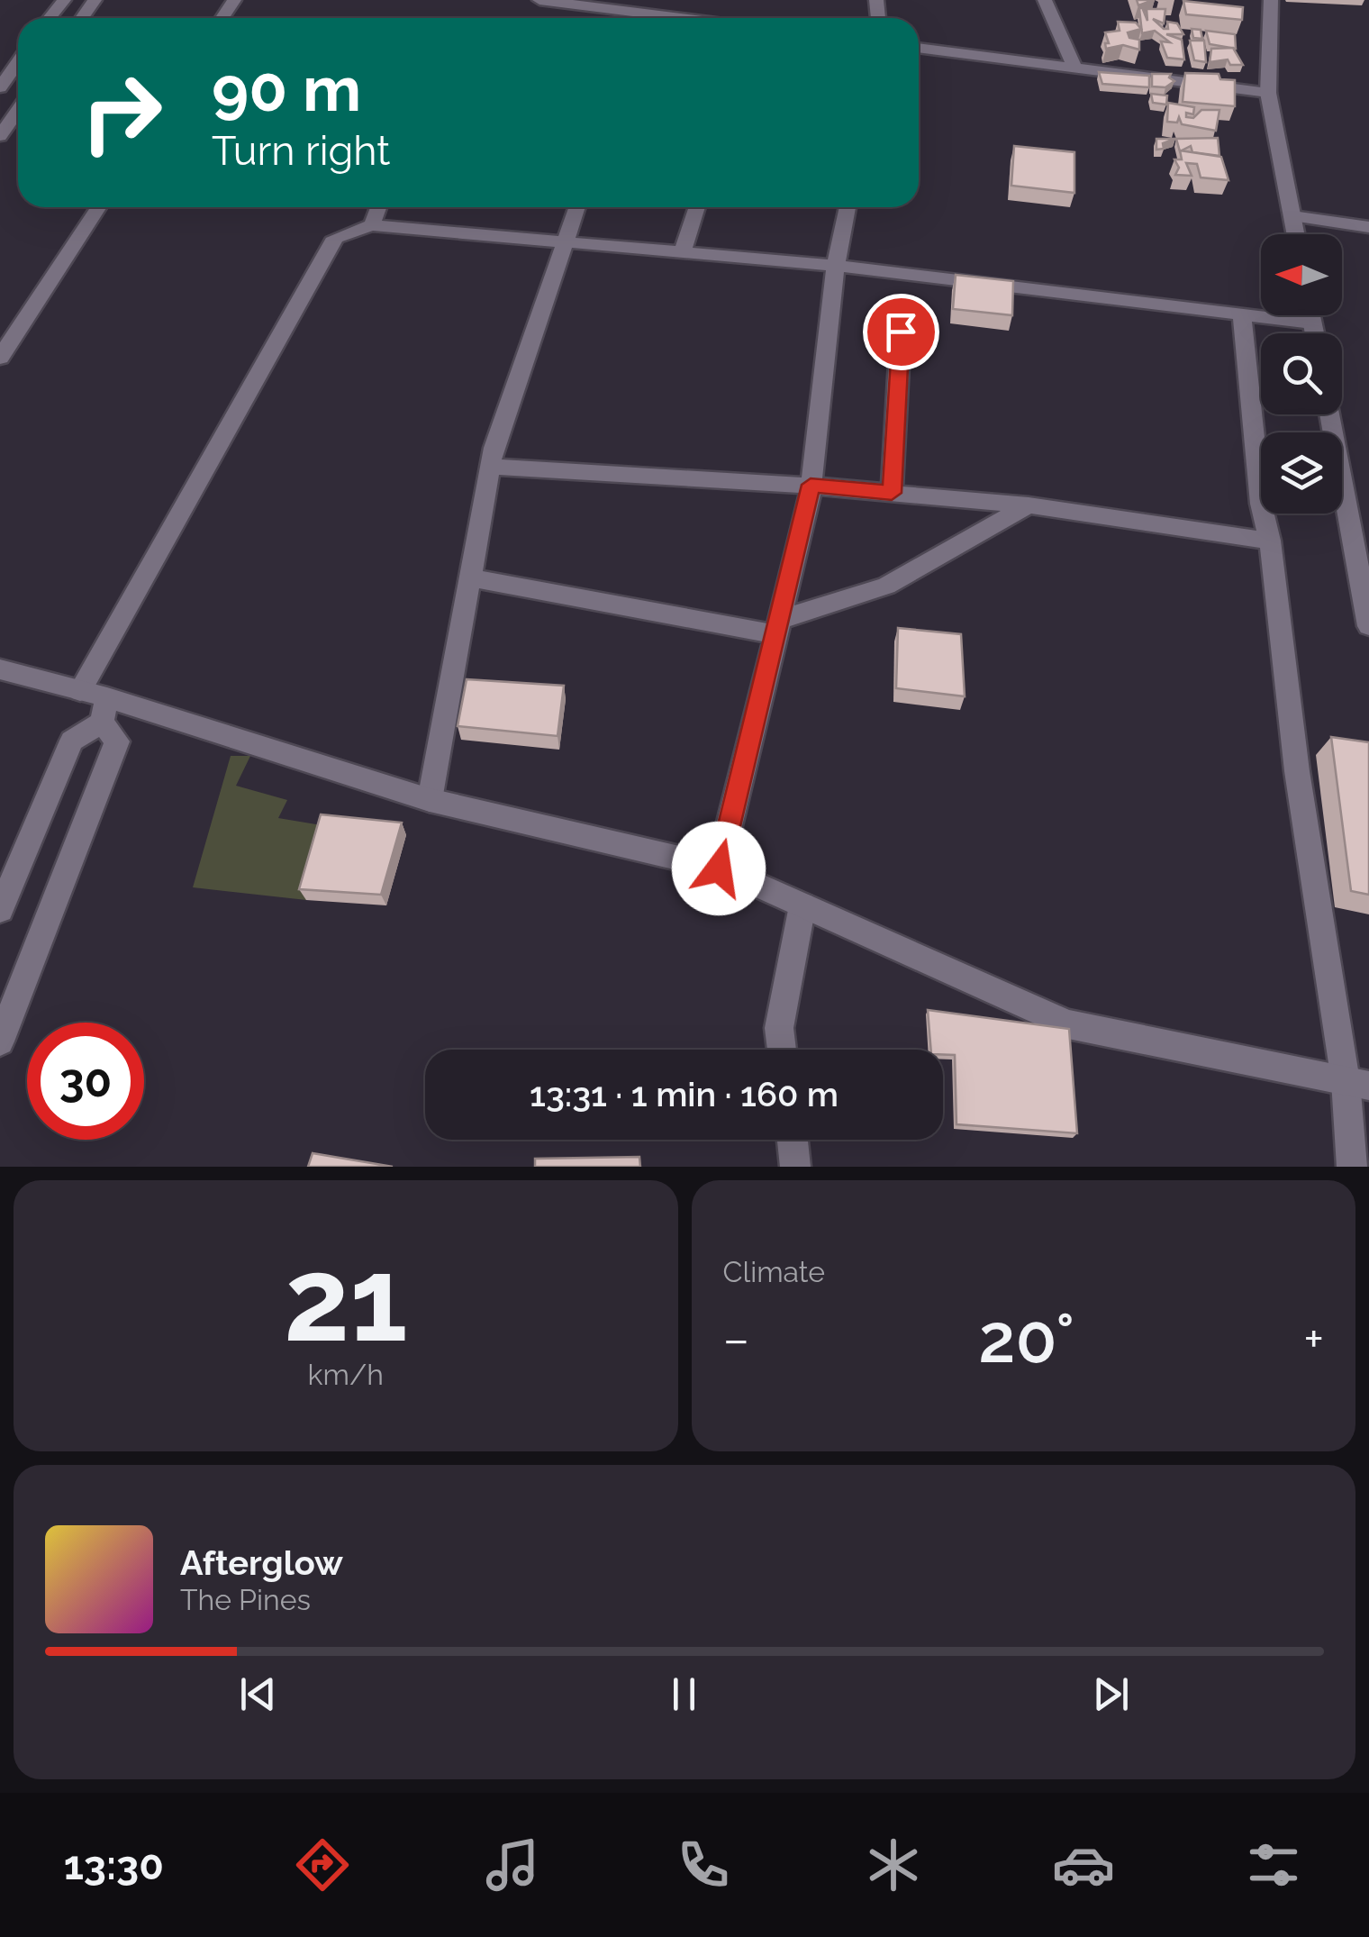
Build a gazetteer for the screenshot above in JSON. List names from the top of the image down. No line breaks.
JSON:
{"north":"left","page":{"turn":["90 m","Turn right"],"limit":"30","trip":"13:31 · 1 min · 160 m","tile":[["21","km/h"],"Climate"],"heat":["−","20°","+"],"song":["Afterglow","The Pines"],"tabs":"13:30"}}
